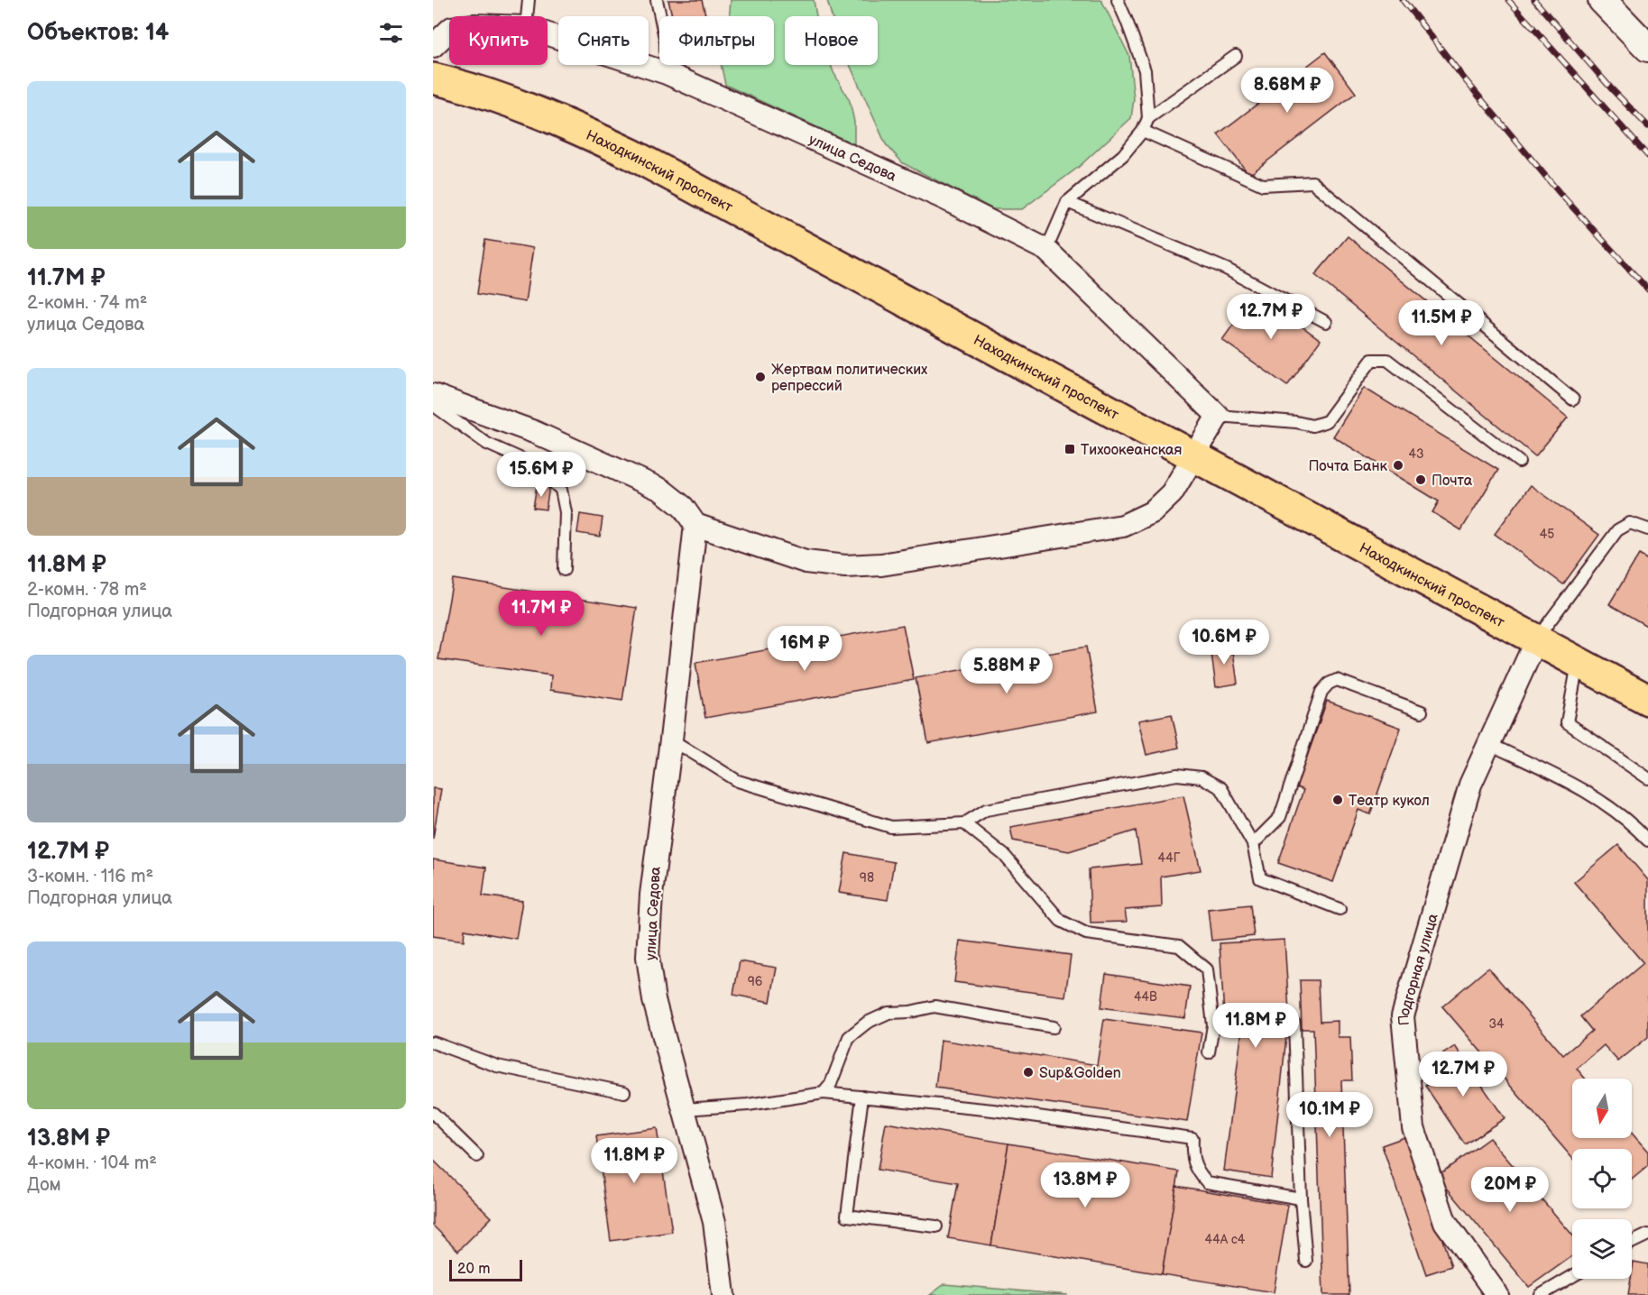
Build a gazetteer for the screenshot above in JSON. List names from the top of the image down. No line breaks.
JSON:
{"streets":{"main road":["Находкинский проспект"],"street":["улица Седова","Подгорная улица"]},"crossings":[["Находкинский проспект","Подгорная улица"]],"places":{"other":["Жертвам политических репрессий","Почта Банк","Почта","Театр кукол","Sup&Golden"],"transit":["Тихоокеанская"]},"house_numbers":["43","45","44Г","98","96","44В","34","44А с4"],"scale_bar":"20 m","north":"bottom","page":{"heading":"Объектов: 14","chip":["Купить","Снять","Фильтры","Новое"],"list":[{"name":"11.7M ₽","note":"2-комн. · 74 m² · улица Седова"},{"name":"11.8M ₽","note":"2-комн. · 78 m² · Подгорная улица"},{"name":"12.7M ₽","note":"3-комн. · 116 m² · Подгорная улица"},{"name":"13.8M ₽","note":"4-комн. · 104 m² · Дом"}],"price":["8.68M ₽","12.7M ₽","11.5M ₽","15.6M ₽","11.7M ₽","10.6M ₽","16M ₽","5.88M ₽","11.8M ₽","12.7M ₽","10.1M ₽","11.8M ₽","13.8M ₽","20M ₽"],"scale":"20 m"}}
